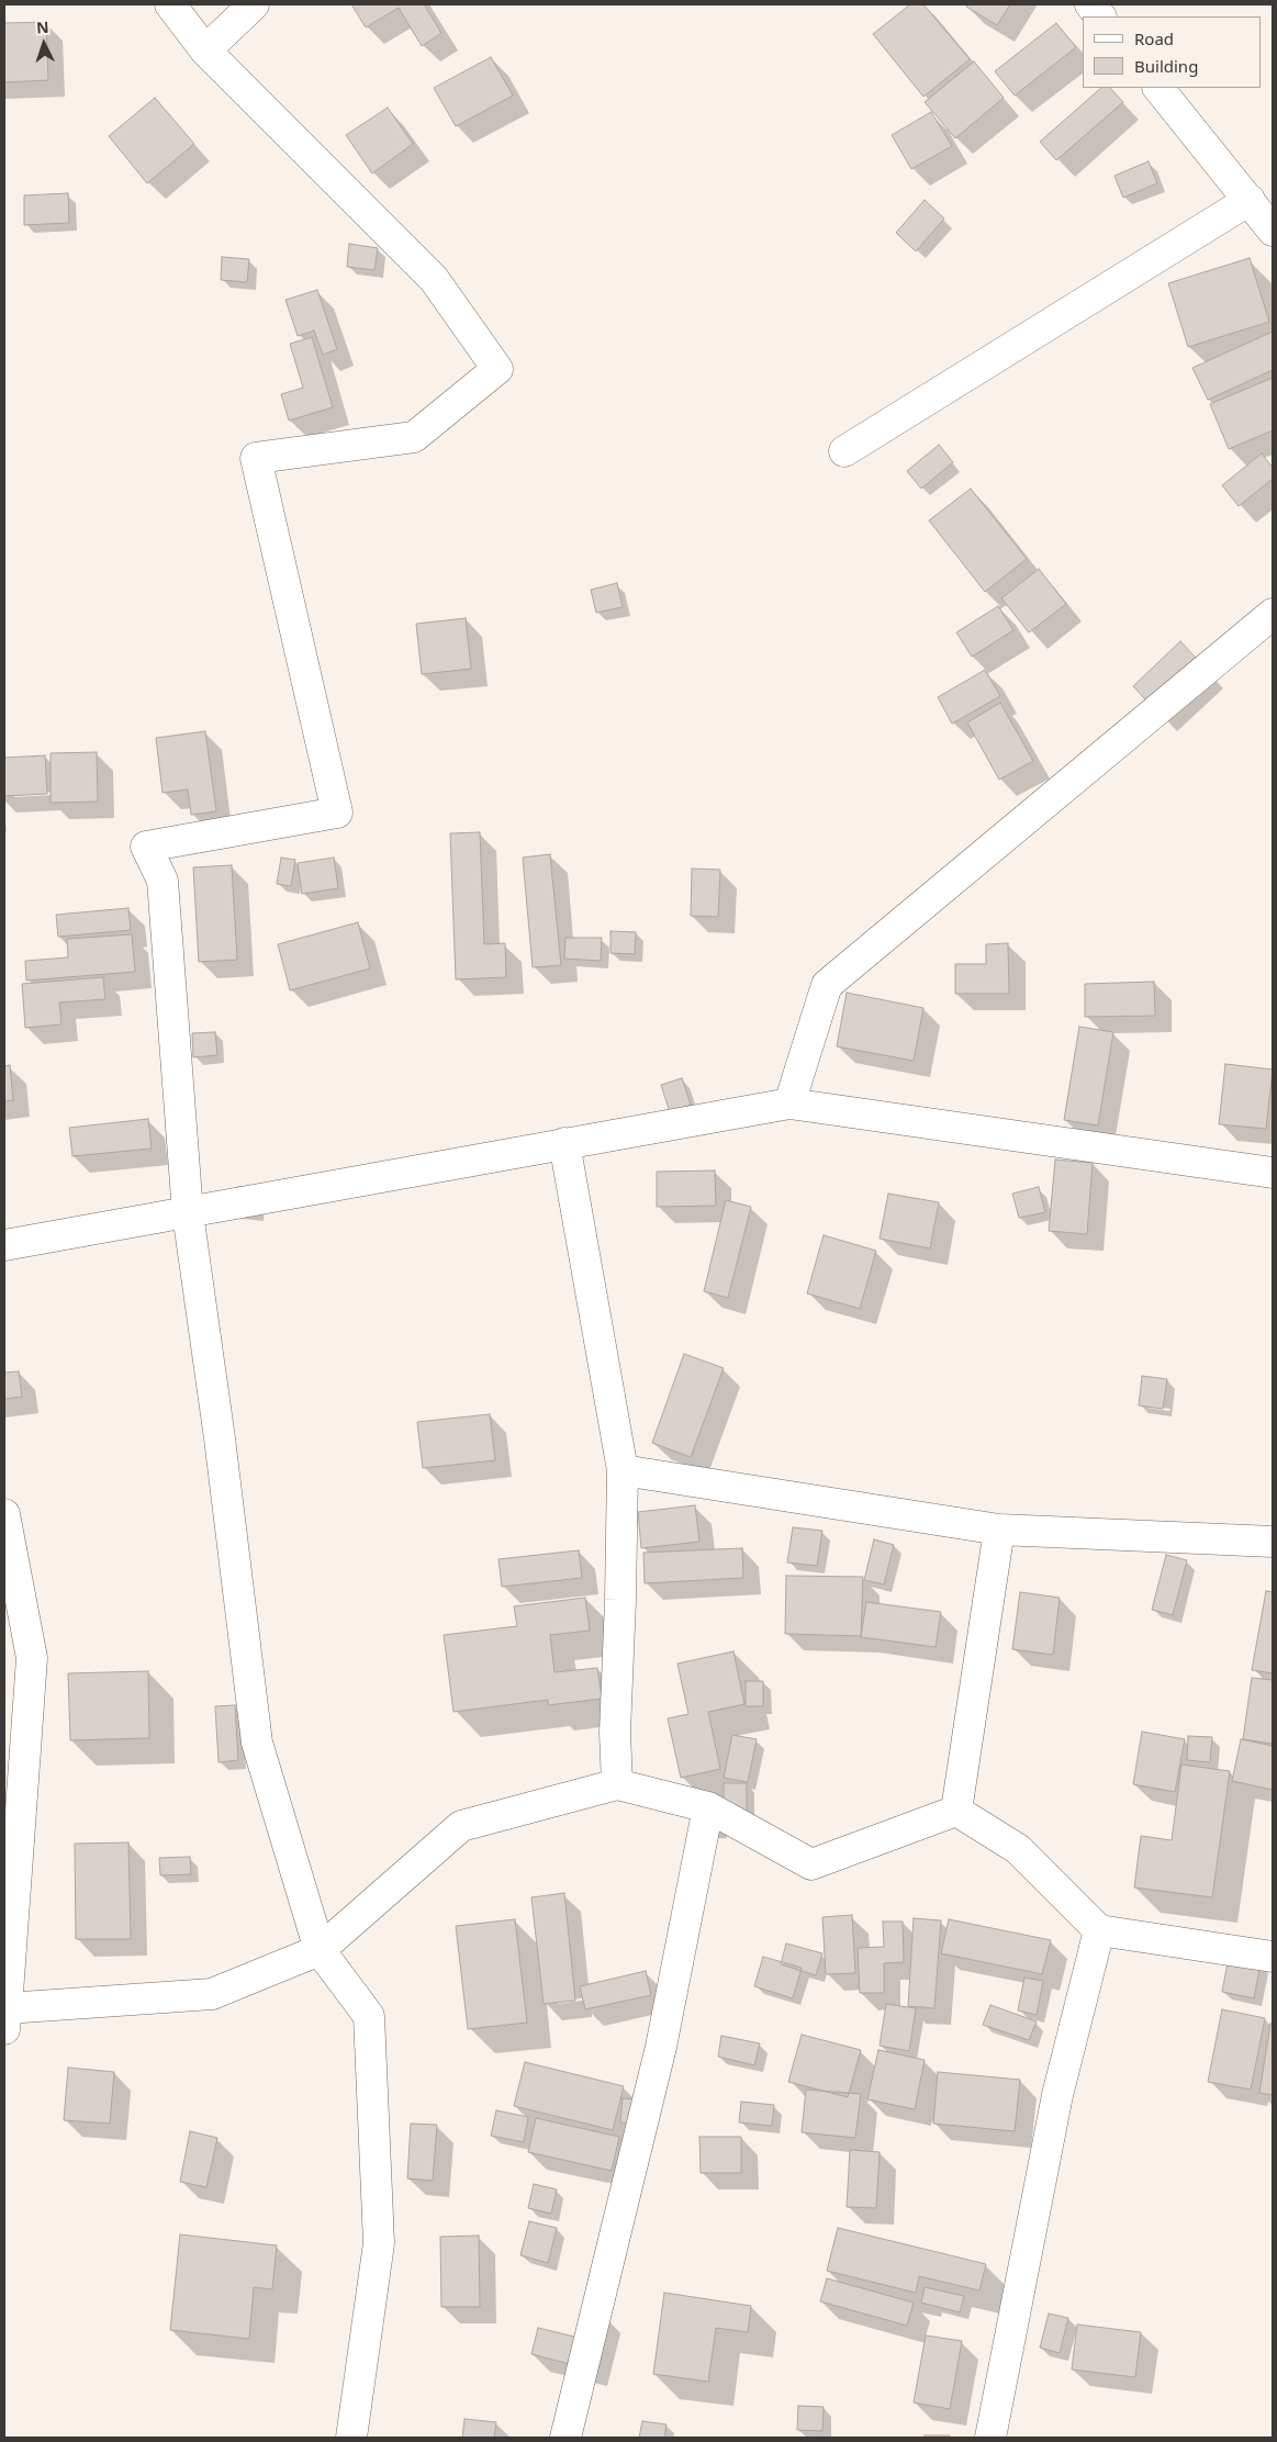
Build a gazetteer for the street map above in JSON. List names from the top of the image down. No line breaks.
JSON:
{"legend":["Road","Building"],"north":"top"}
